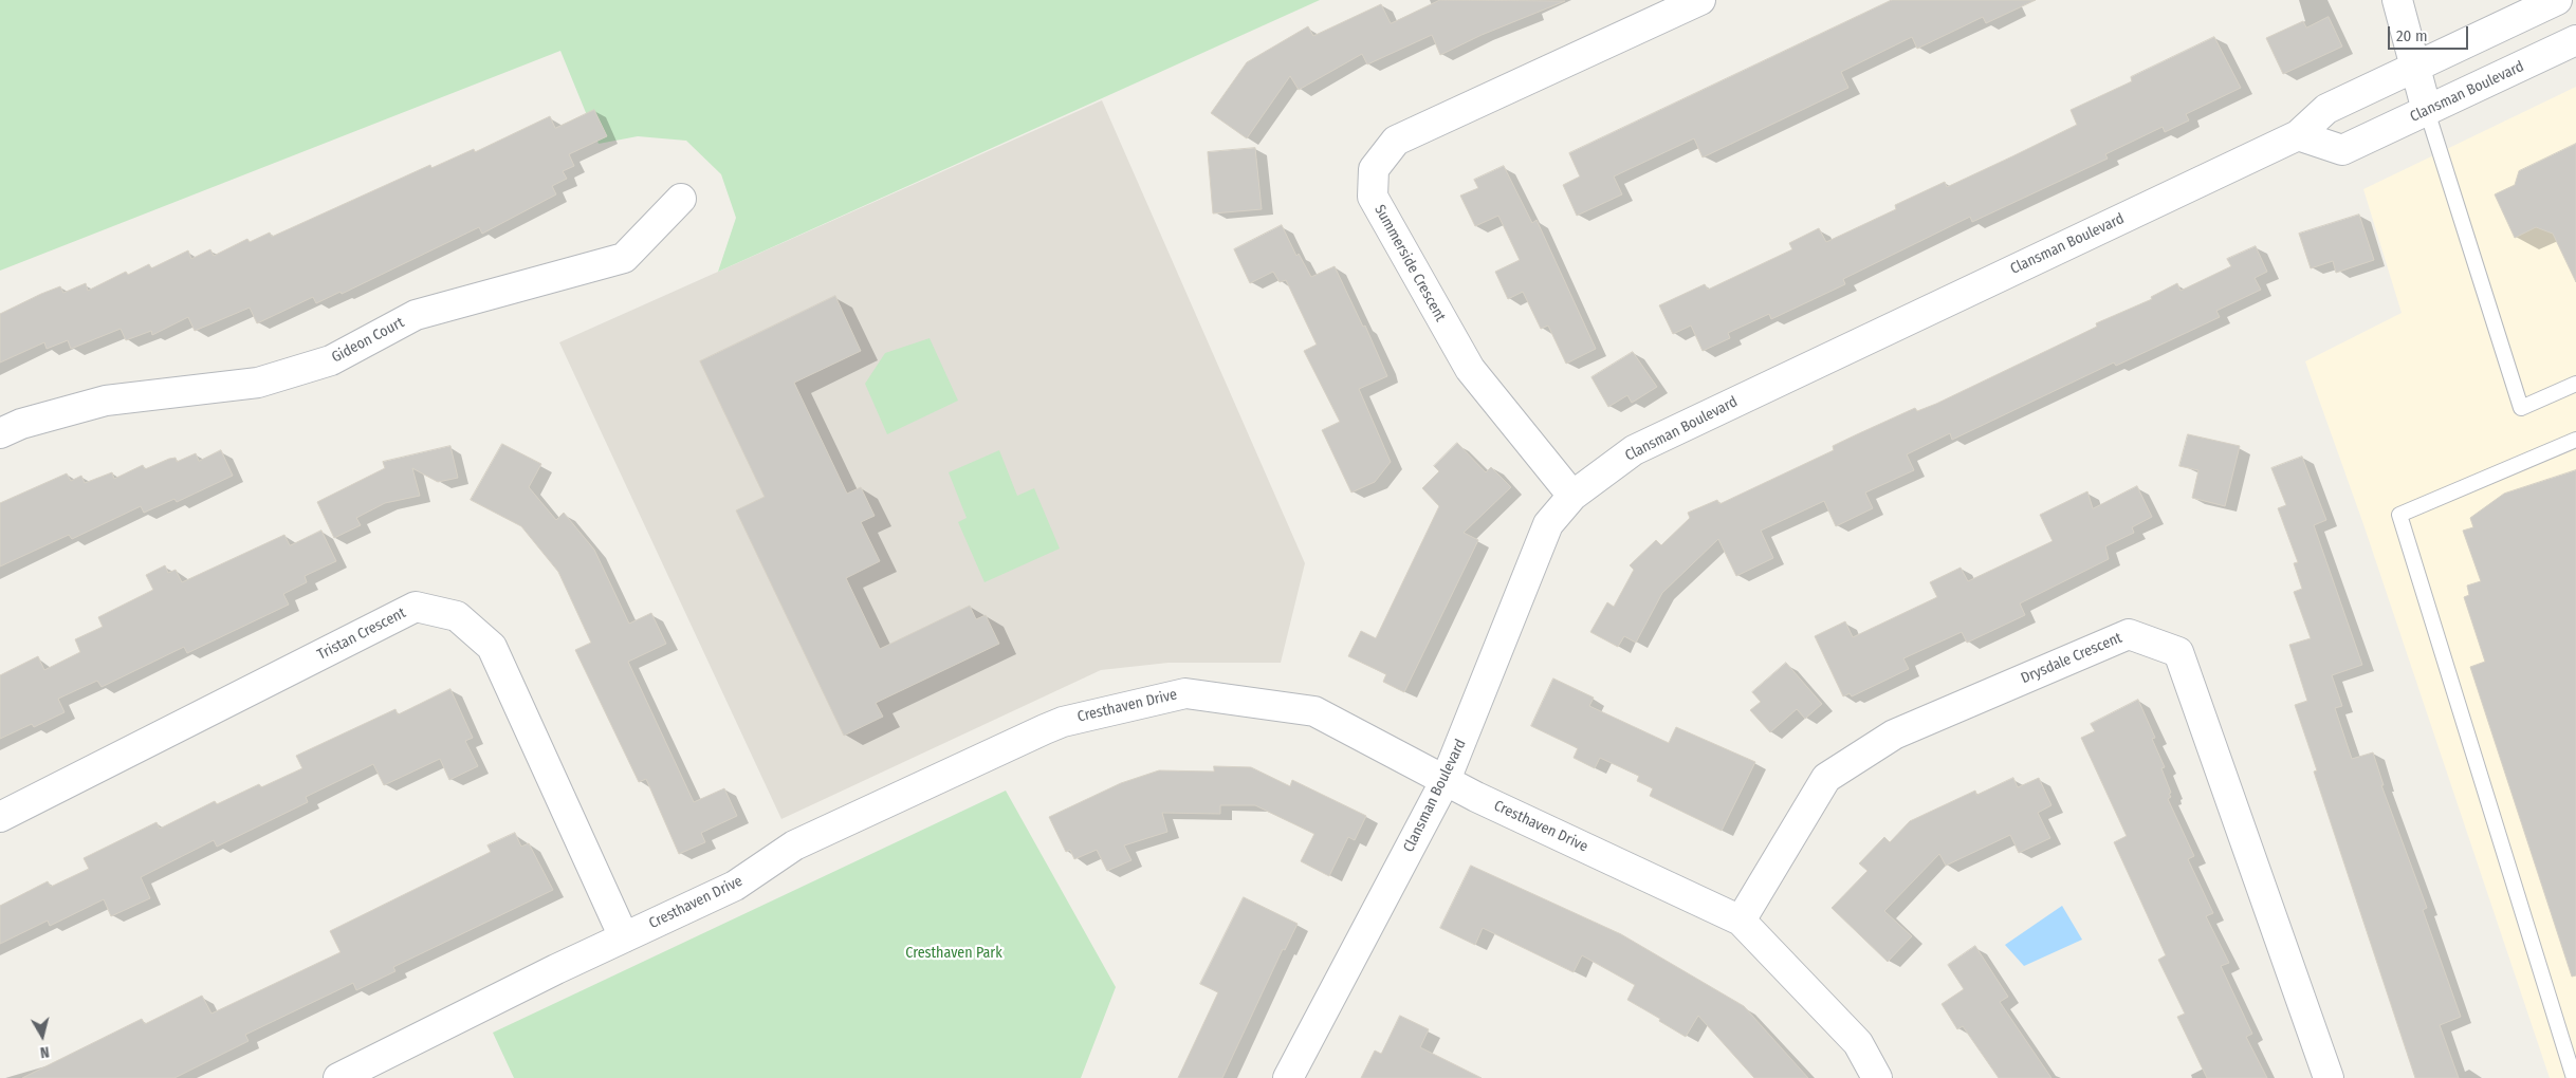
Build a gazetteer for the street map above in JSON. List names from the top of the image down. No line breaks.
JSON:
{"streets":{"street":["Clansman Boulevard","Summerside Crescent","Gideon Court","Tristan Crescent","Drysdale Crescent","Cresthaven Drive"]},"crossings":[["Clansman Boulevard","Summerside Crescent"],["Clansman Boulevard","Cresthaven Drive"],["Tristan Crescent","Cresthaven Drive"],["Drysdale Crescent","Cresthaven Drive"]],"parks":["Cresthaven Park"],"scale_bar":"20 m","north":"bottom"}
